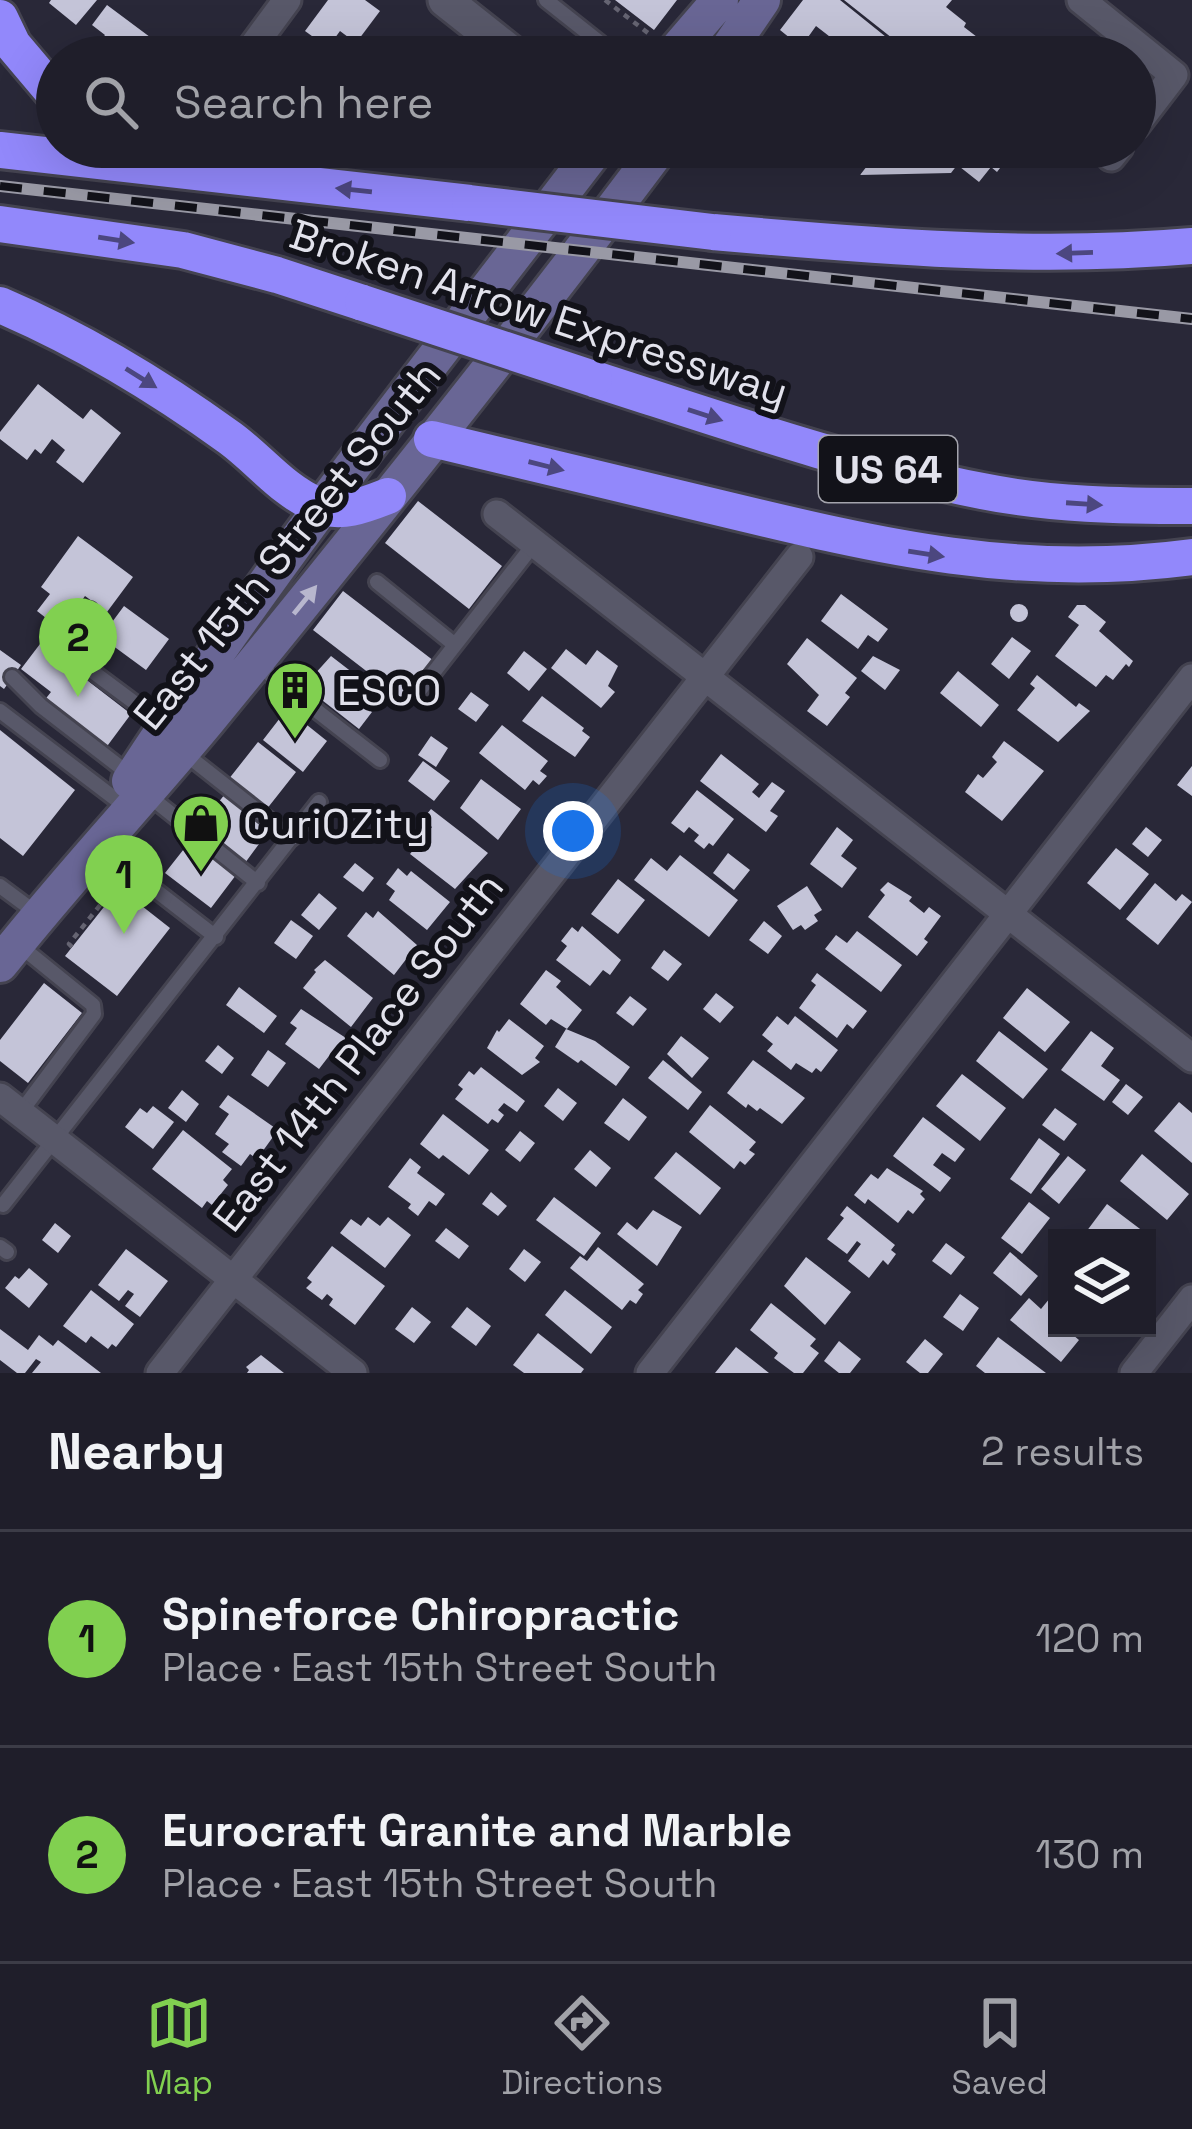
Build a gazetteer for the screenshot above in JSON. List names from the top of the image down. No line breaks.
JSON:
{"streets":{"highway":["Broken Arrow Expressway","US 64"],"main road":["East 15th Street South"],"street":["East 14th Place South"]},"places":{"building":["ESCO"],"shop":["CuriOZity"]},"page":{"search":"Search here","pins":["2","1"],"heading":["Nearby","2 results"],"list":[{"mark":"1","name":"Spineforce Chiropractic","note":"Place · East 15th Street South","value":"120 m"},{"mark":"2","name":"Eurocraft Granite and Marble","note":"Place · East 15th Street South","value":"130 m"}],"nav":["Map","Directions","Saved"]}}
